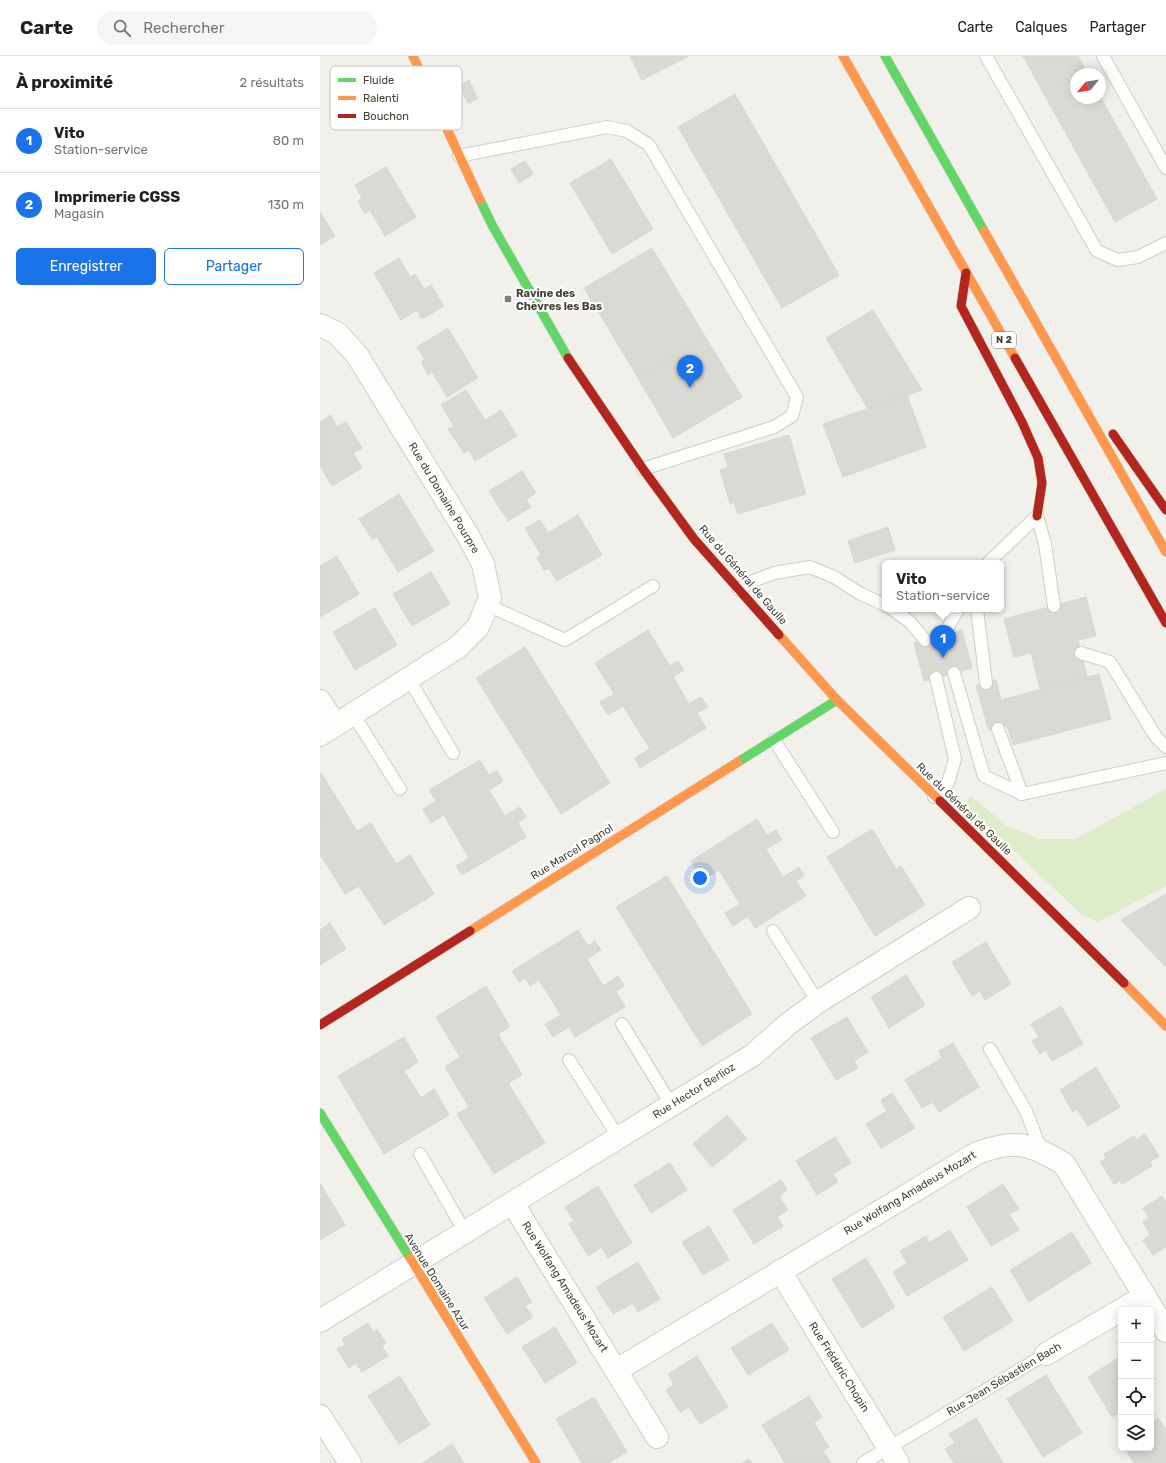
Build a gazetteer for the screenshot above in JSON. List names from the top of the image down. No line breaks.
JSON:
{"streets":{"main road":["N 2","Rue du Général de Gaulle","Rue Marcel Pagnol","Avenue Domaine Azur"],"street":["Rue du Domaine Pourpre","Rue Hector Berlioz","Rue Wolfang Amadeus Mozart","Rue Frédéric Chopin","Rue Jean Sébastien Bach"]},"crossings":[["Rue du Général de Gaulle","Rue Marcel Pagnol"],["Rue Hector Berlioz","Rue Wolfang Amadeus Mozart"],["Rue Hector Berlioz","Avenue Domaine Azur"],["Rue Wolfang Amadeus Mozart","Rue Frédéric Chopin"],["Rue Wolfang Amadeus Mozart","Rue Jean Sébastien Bach"],["Rue Frédéric Chopin","Rue Jean Sébastien Bach"]],"places":{"transit":["Ravine des Chèvres les Bas"]},"legend":["Fluide","Ralenti","Bouchon"],"north":"bottom left","page":{"header":"Carte","search":"Rechercher","nav":["Carte","Calques","Partager"],"heading":["À proximité","2 résultats"],"list":[{"mark":"1","name":"Vito","note":"Station-service","value":"80 m"},{"mark":"2","name":"Imprimerie CGSS","note":"Magasin","value":"130 m"}],"buttons":["Enregistrer","Partager"],"pins":["2","1"],"popup":["Vito","Station-service"],"map_buttons":["+","−"]}}
